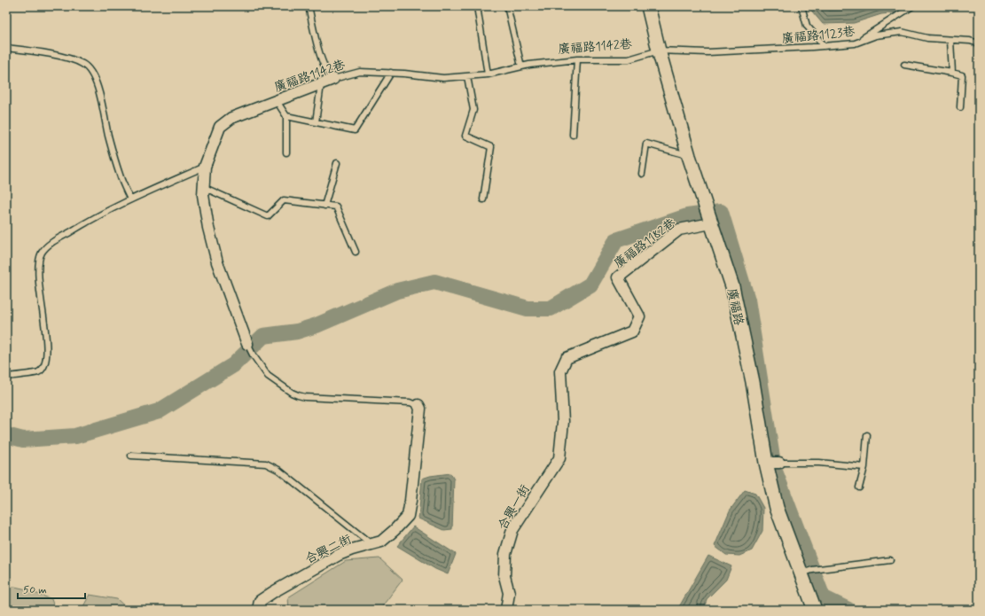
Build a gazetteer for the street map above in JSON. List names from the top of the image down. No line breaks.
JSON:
{"streets":{"street":["廣福路1142巷","廣福路1182巷","廣福路","合興一街","合興二街"],"lane":["廣福路1123巷"]},"crossings":[["廣福路1123巷","廣福路1142巷"],["廣福路1123巷","廣福路"],["廣福路1142巷","廣福路"],["廣福路1182巷","廣福路"],["廣福路1182巷","合興一街"]],"scale_bar":"50 m"}
